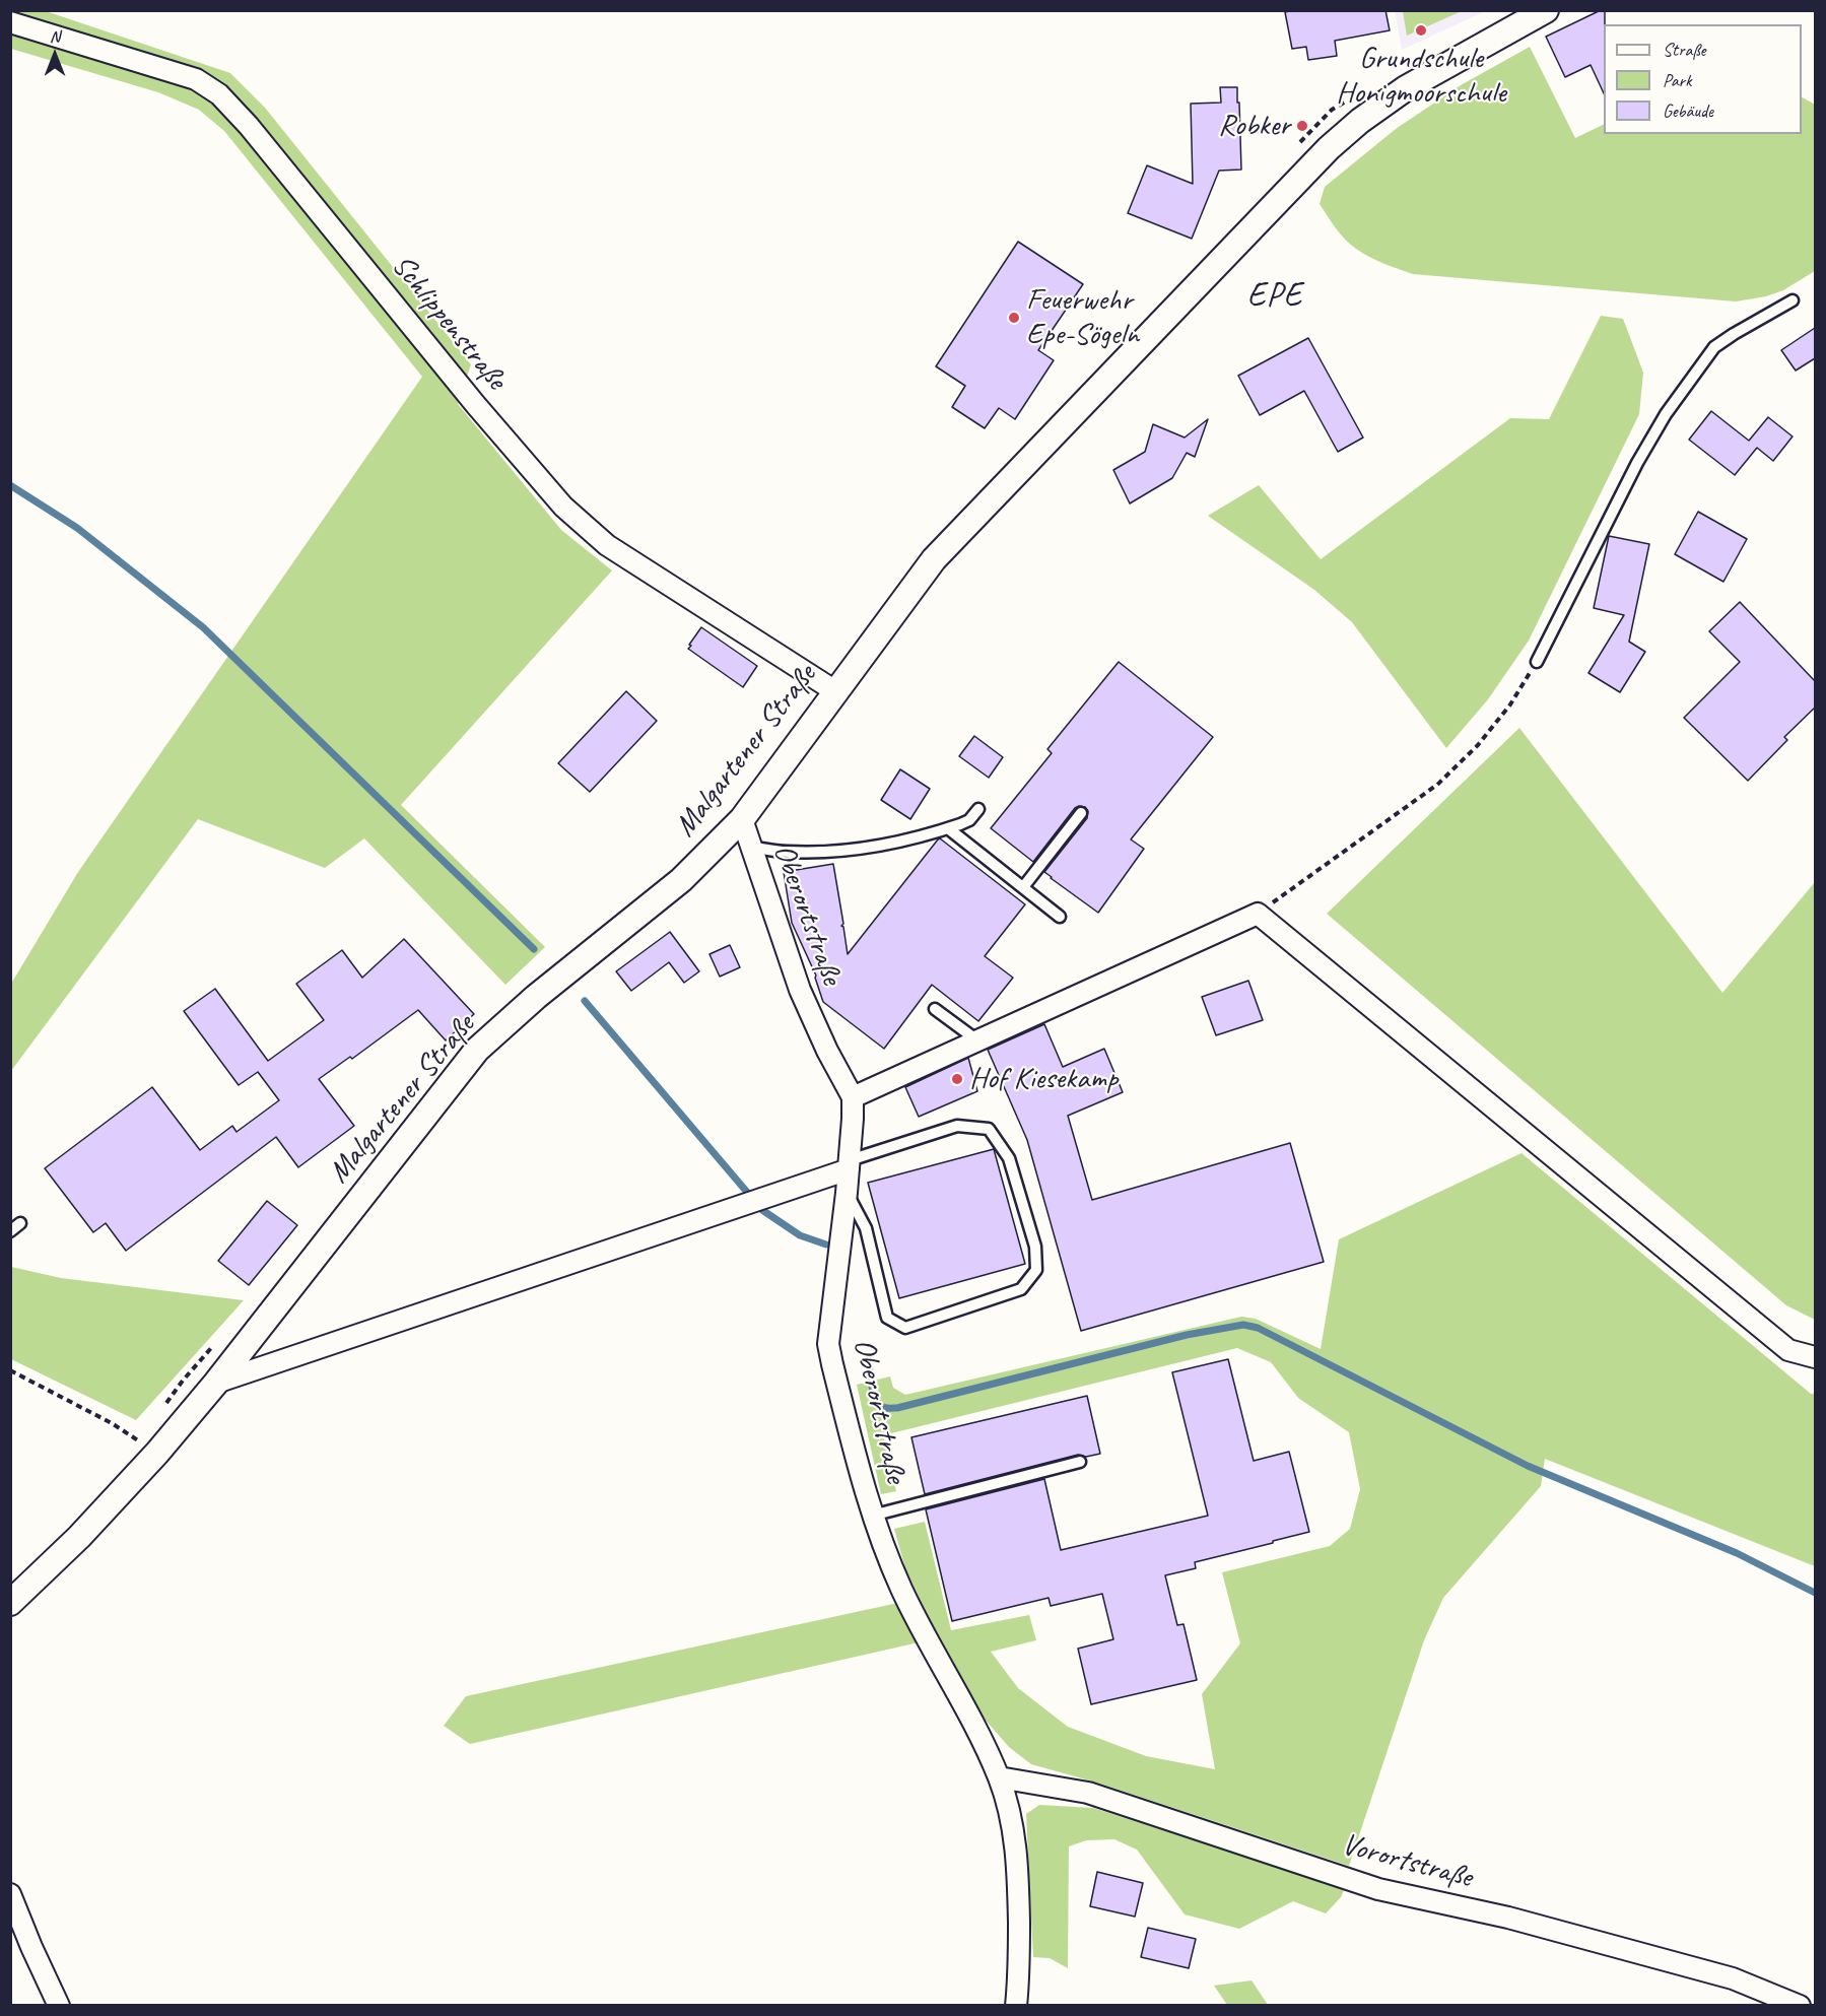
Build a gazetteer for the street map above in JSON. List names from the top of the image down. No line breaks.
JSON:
{"streets":{"street":["Schlippenstraße","Malgartener Straße","Oberortstraße","Vorortstraße"]},"crossings":[["Schlippenstraße","Malgartener Straße"],["Malgartener Straße","Oberortstraße"],["Oberortstraße","Vorortstraße"]],"districts":["EPE"],"places":["Grundschule Honigmoorschule","Robker","Feuerwehr Epe-Sögeln","Hof Kiesekamp"],"legend":["Straße","Park","Gebäude"],"north":"top"}
